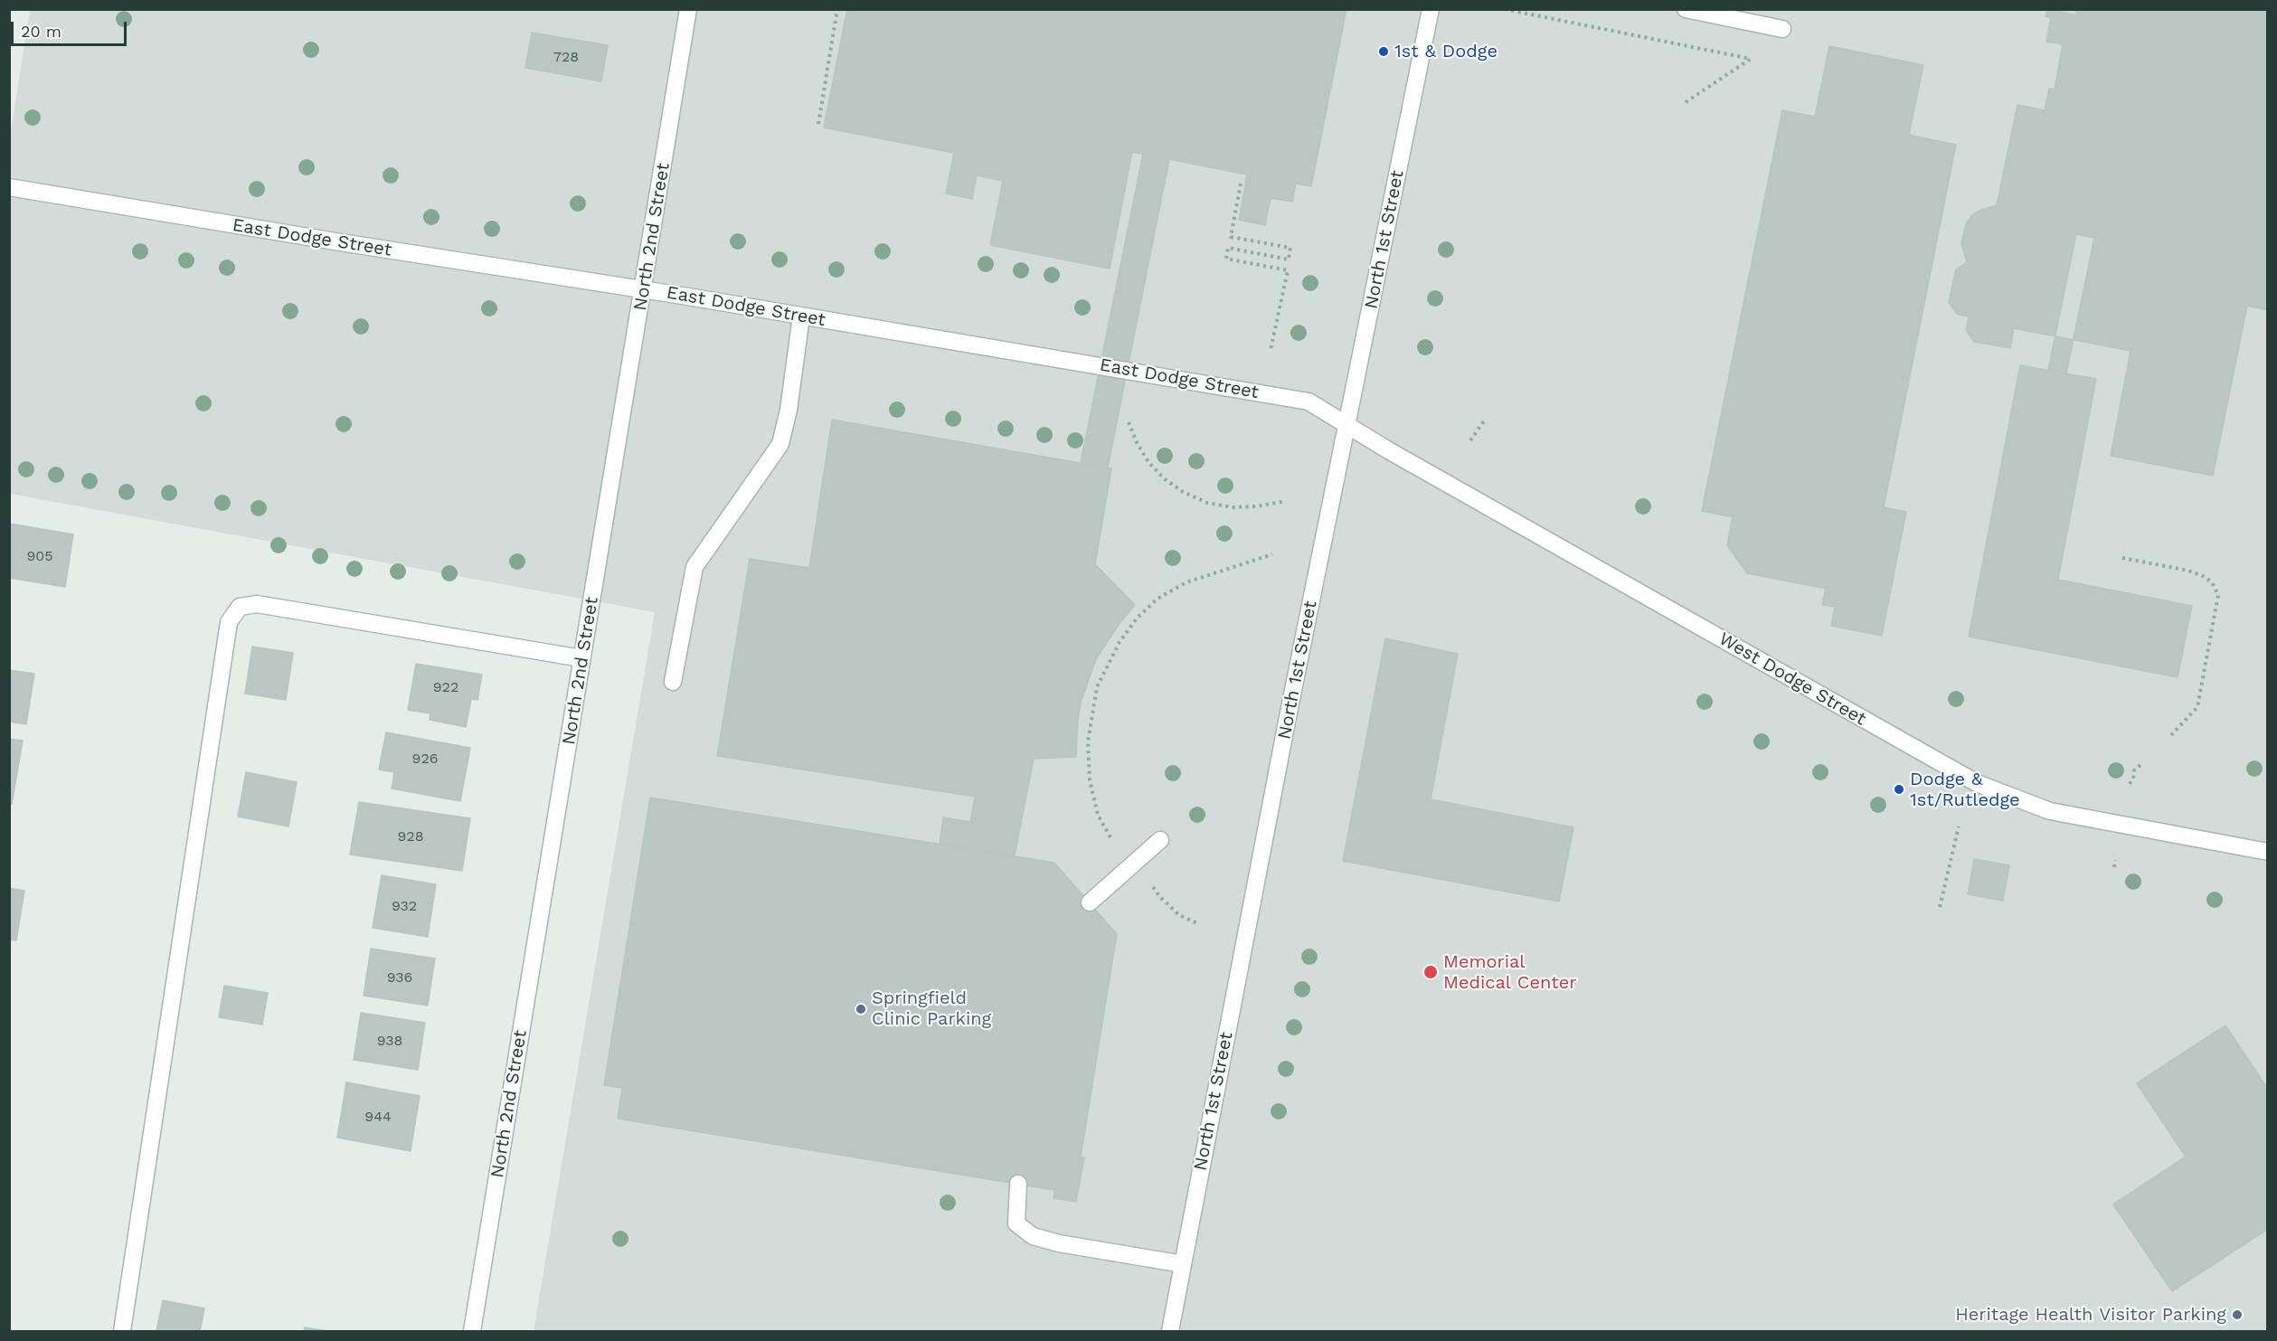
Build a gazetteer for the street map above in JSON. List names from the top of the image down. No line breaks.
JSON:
{"streets":{"street":["North 2nd Street","East Dodge Street","North 1st Street","West Dodge Street"]},"crossings":[["North 2nd Street","East Dodge Street"],["East Dodge Street","North 1st Street"],["East Dodge Street","West Dodge Street"],["North 1st Street","West Dodge Street"]],"places":["1st & Dodge","Dodge & 1st/Rutledge","Memorial Medical Center","Springfield Clinic Parking","Heritage Health Visitor Parking"],"house_numbers":["728","905","922","926","928","932","936","938","944"],"scale_bar":"20 m"}
